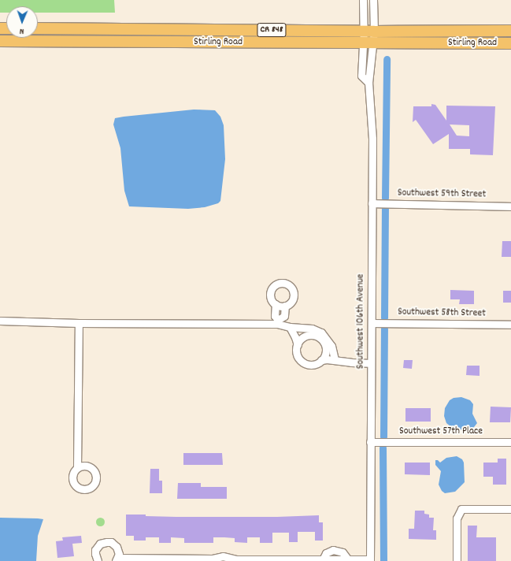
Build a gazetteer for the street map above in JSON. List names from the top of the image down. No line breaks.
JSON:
{"streets":{"main road":["CR 848","Stirling Road"],"street":["Southwest 59th Street","Southwest 58th Street","Southwest 106th Avenue","Southwest 57th Place"]},"crossings":[["Stirling Road","Southwest 106th Avenue"],["Southwest 59th Street","Southwest 106th Avenue"],["Southwest 58th Street","Southwest 106th Avenue"],["Southwest 106th Avenue","Southwest 57th Place"]],"north":"bottom"}
